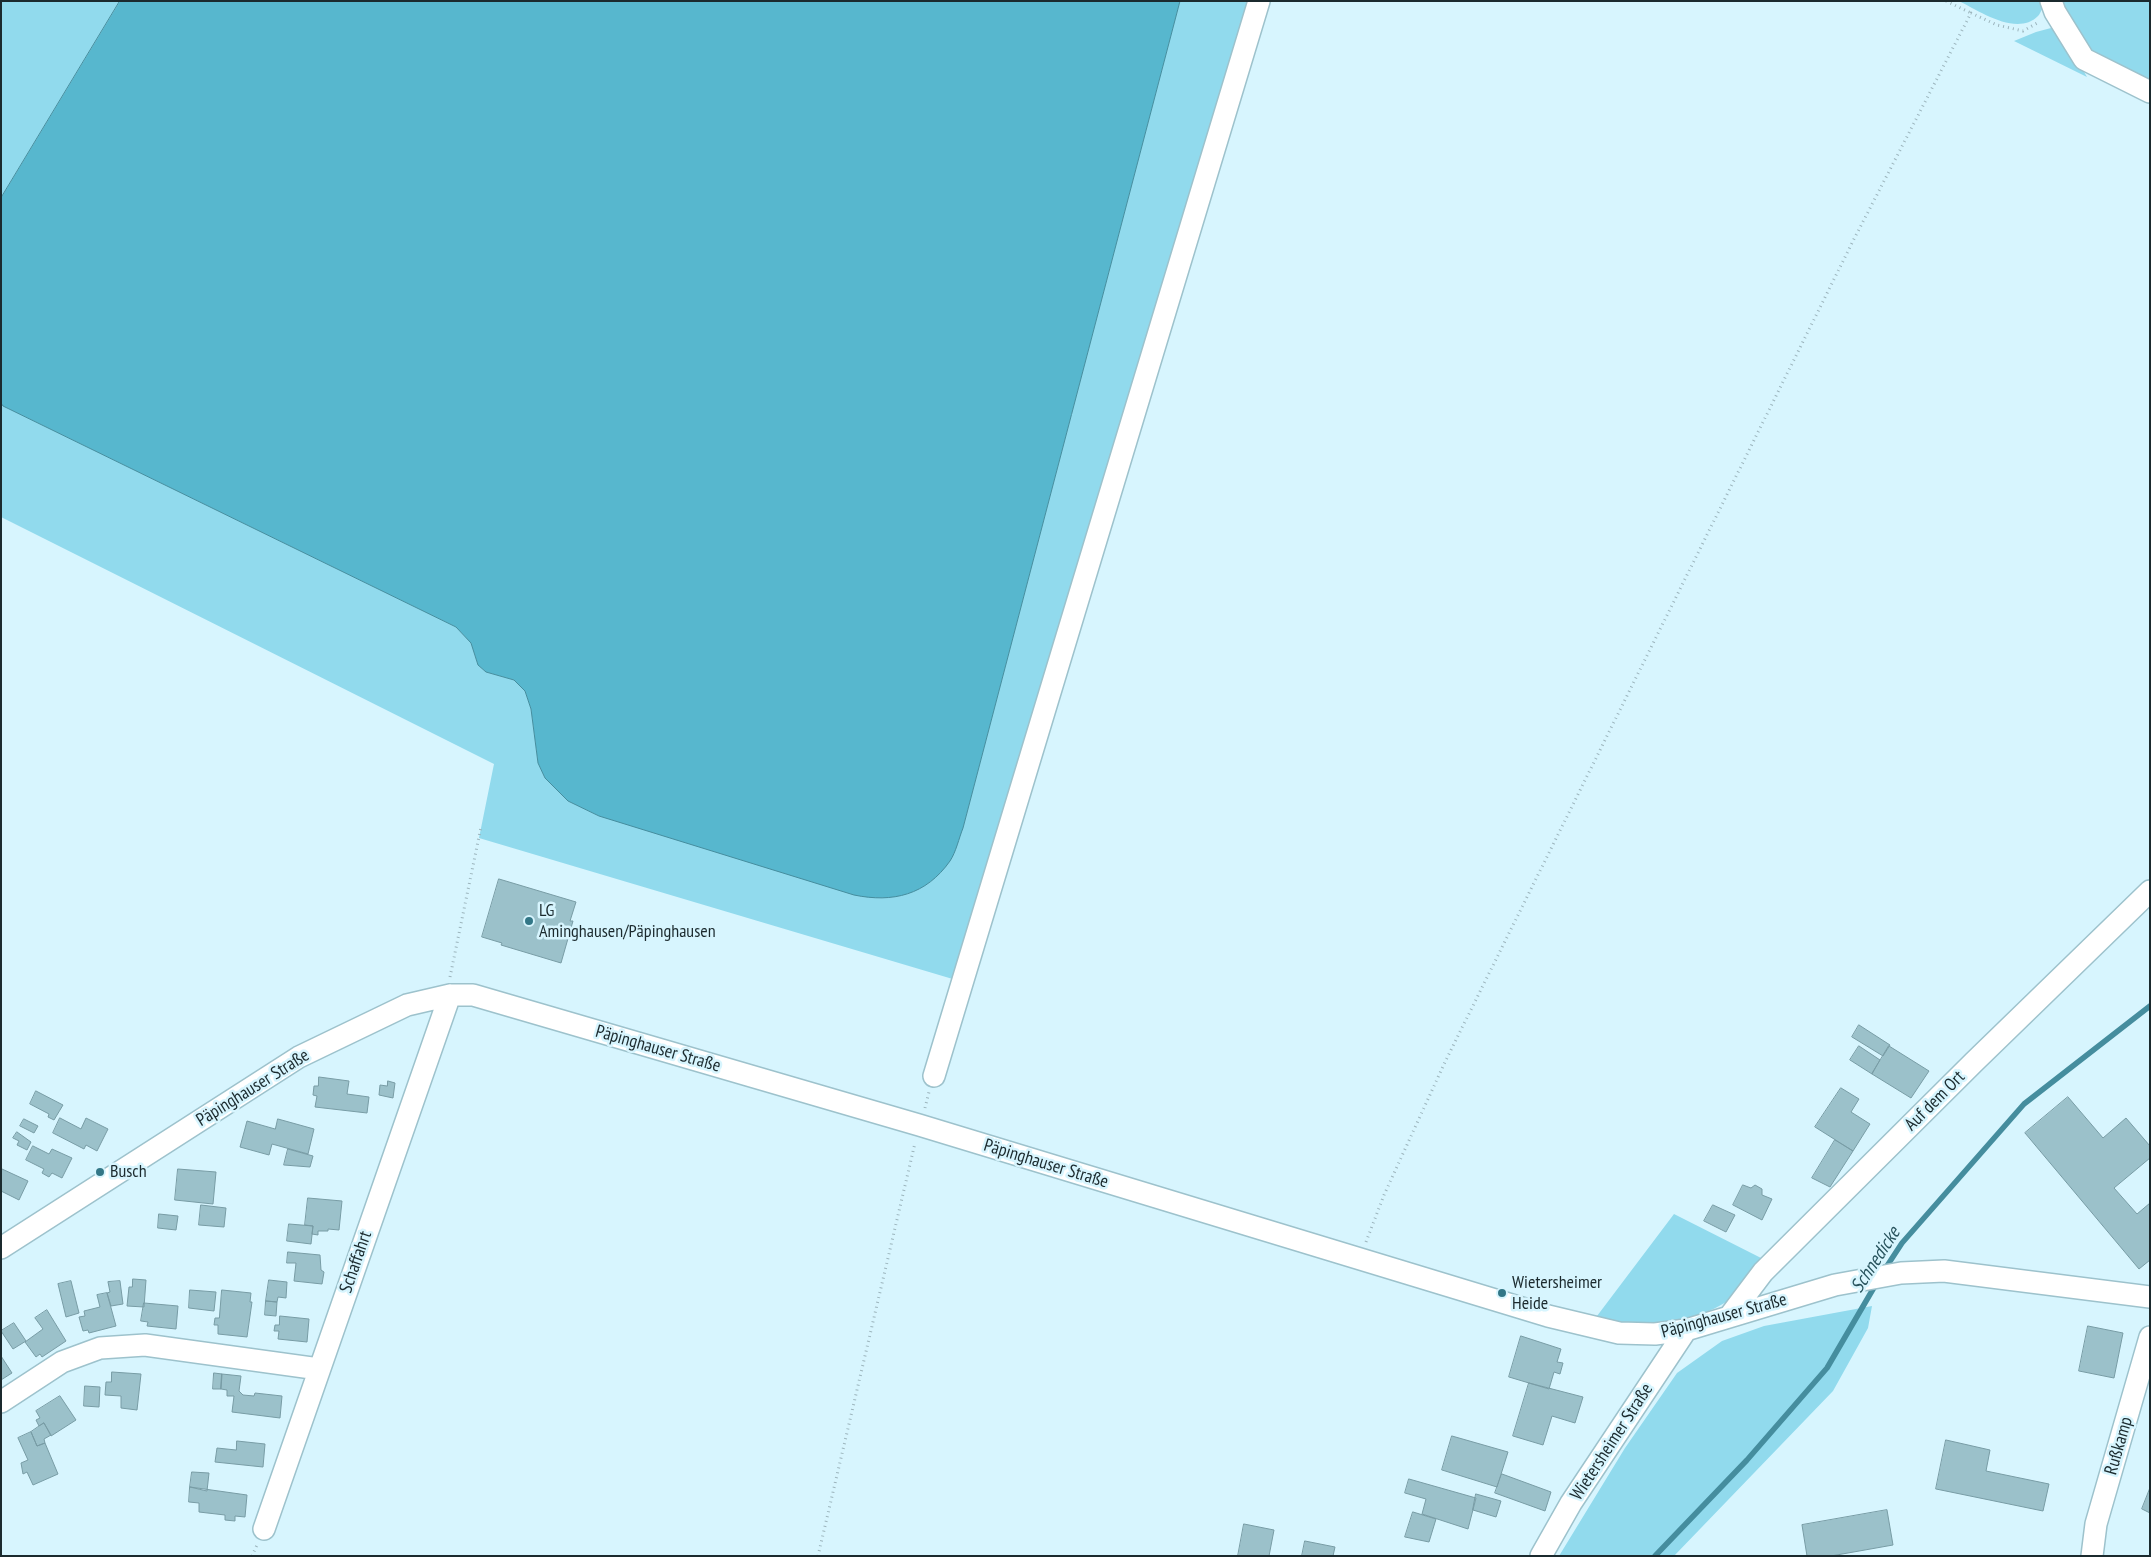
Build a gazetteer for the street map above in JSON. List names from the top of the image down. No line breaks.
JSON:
{"streets":{"street":["Päpinghauser Straße","Auf dem Ort","Schaffahrt","Wietersheimer Straße","Rußkamp"]},"crossings":[["Päpinghauser Straße","Auf dem Ort"],["Päpinghauser Straße","Schaffahrt"],["Päpinghauser Straße","Wietersheimer Straße"]],"water":["Schnedicke"],"places":["LG Aminghausen/Päpinghausen","Busch","Wietersheimer Heide"]}
